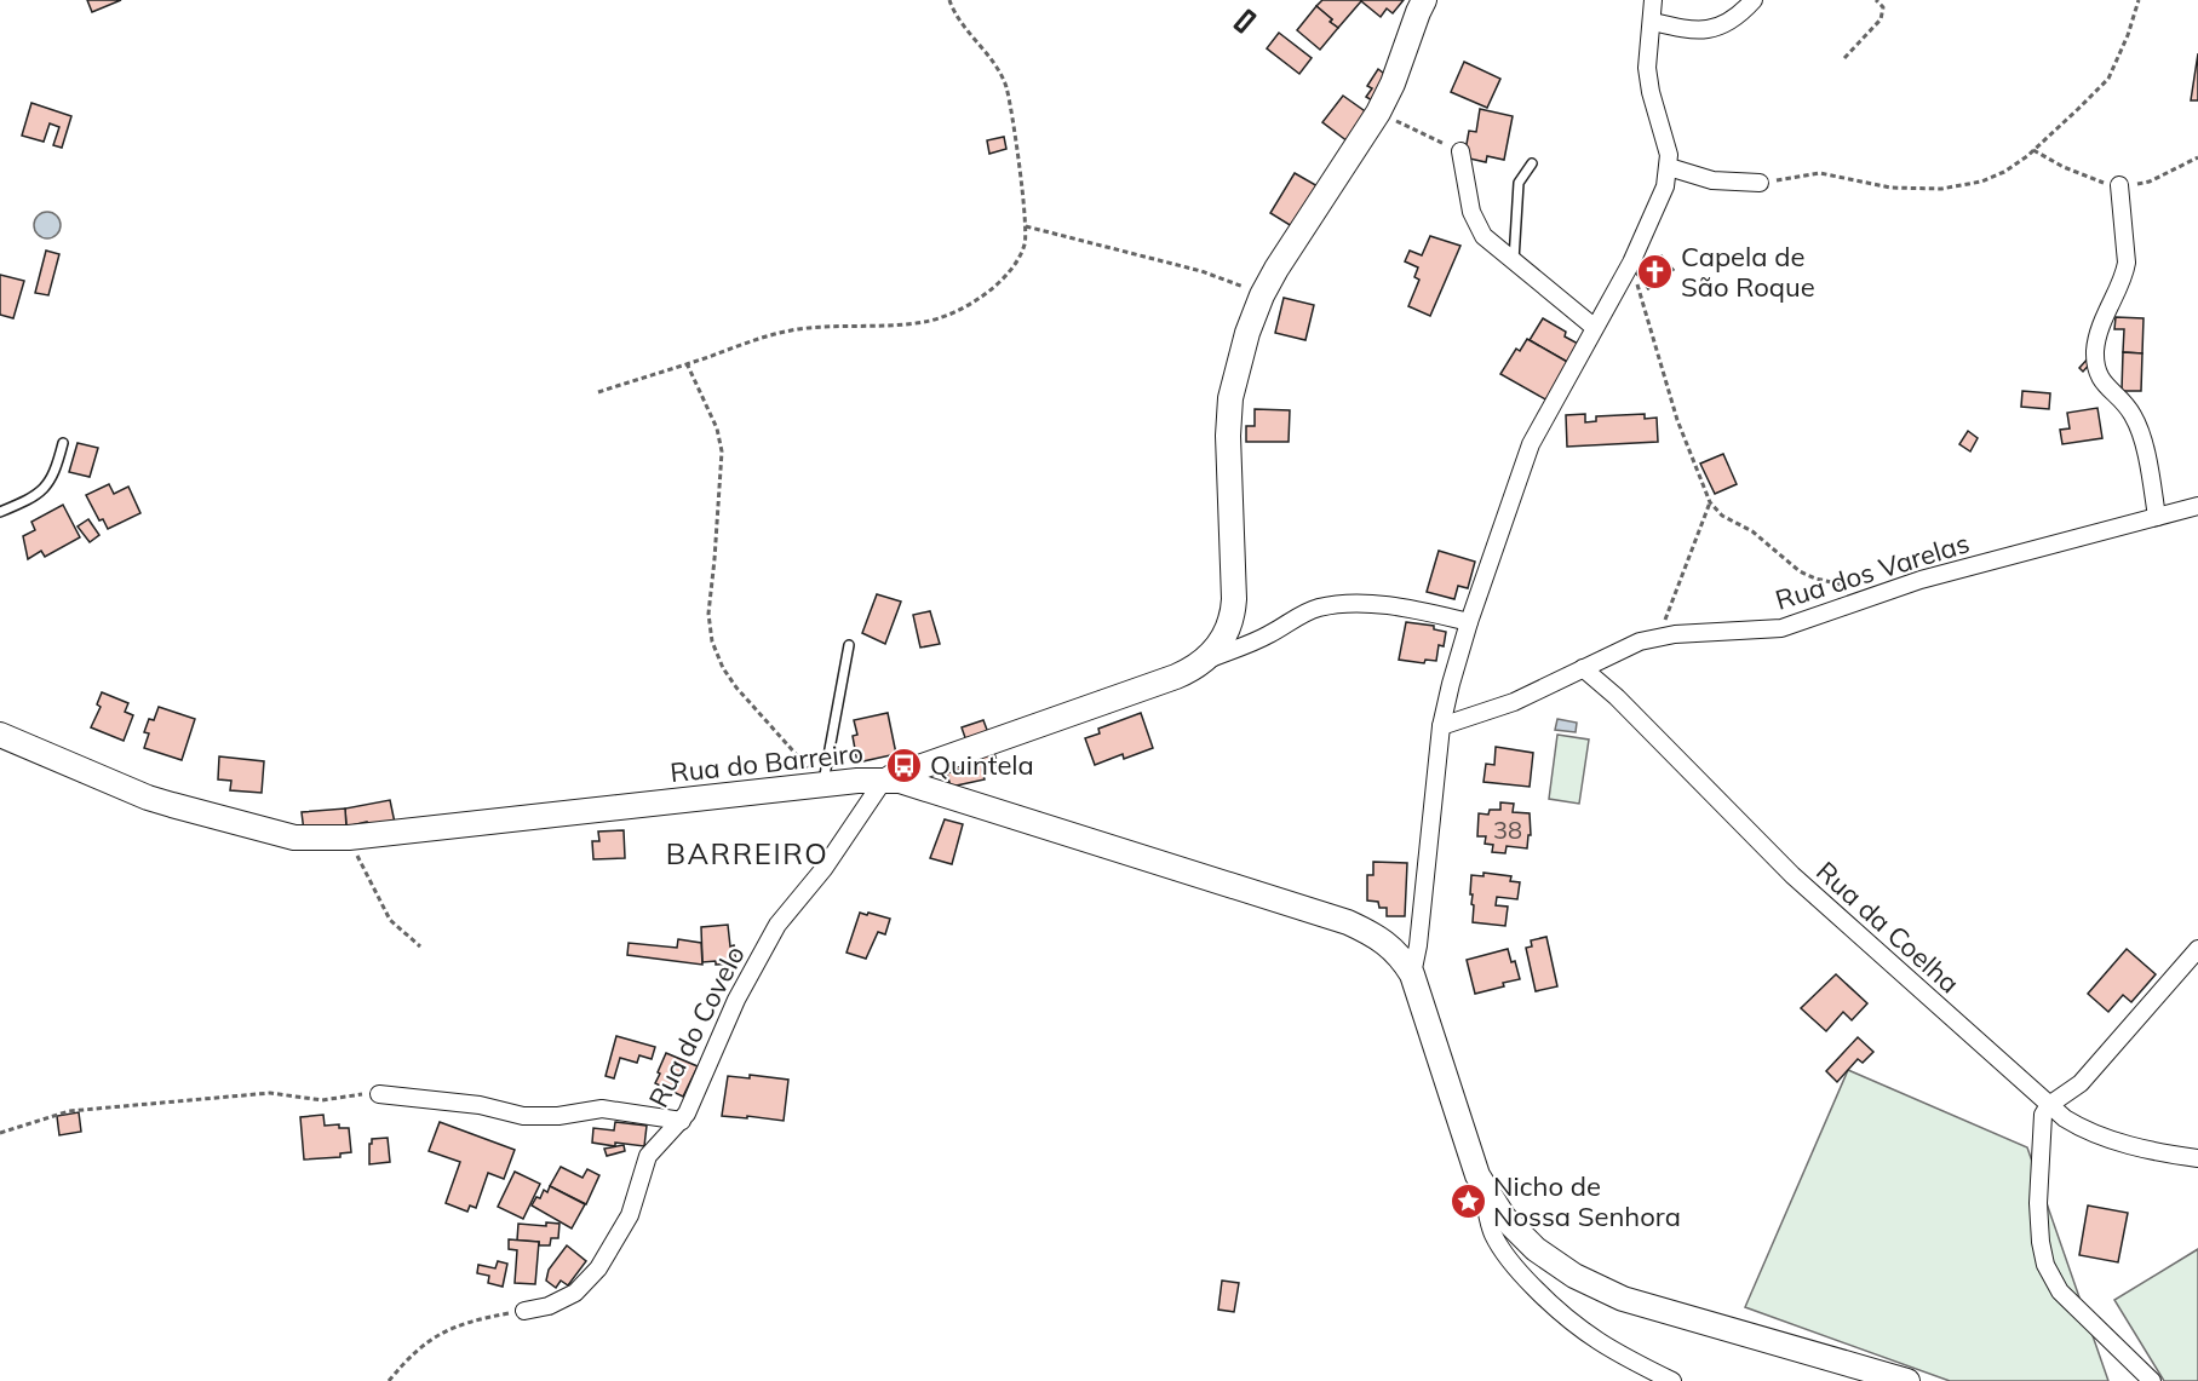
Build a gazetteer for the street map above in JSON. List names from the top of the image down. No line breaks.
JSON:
{"streets":{"street":["Rua dos Varelas","Rua do Barreiro","Rua da Coelha","Rua do Covelo"]},"crossings":[["Rua dos Varelas","Rua da Coelha"],["Rua do Barreiro","Rua do Covelo"]],"districts":["BARREIRO"],"places":{"church":["Capela de São Roque"],"bus stop":["Quintela"],"place":["Nicho de Nossa Senhora"]},"house_numbers":["38"]}
